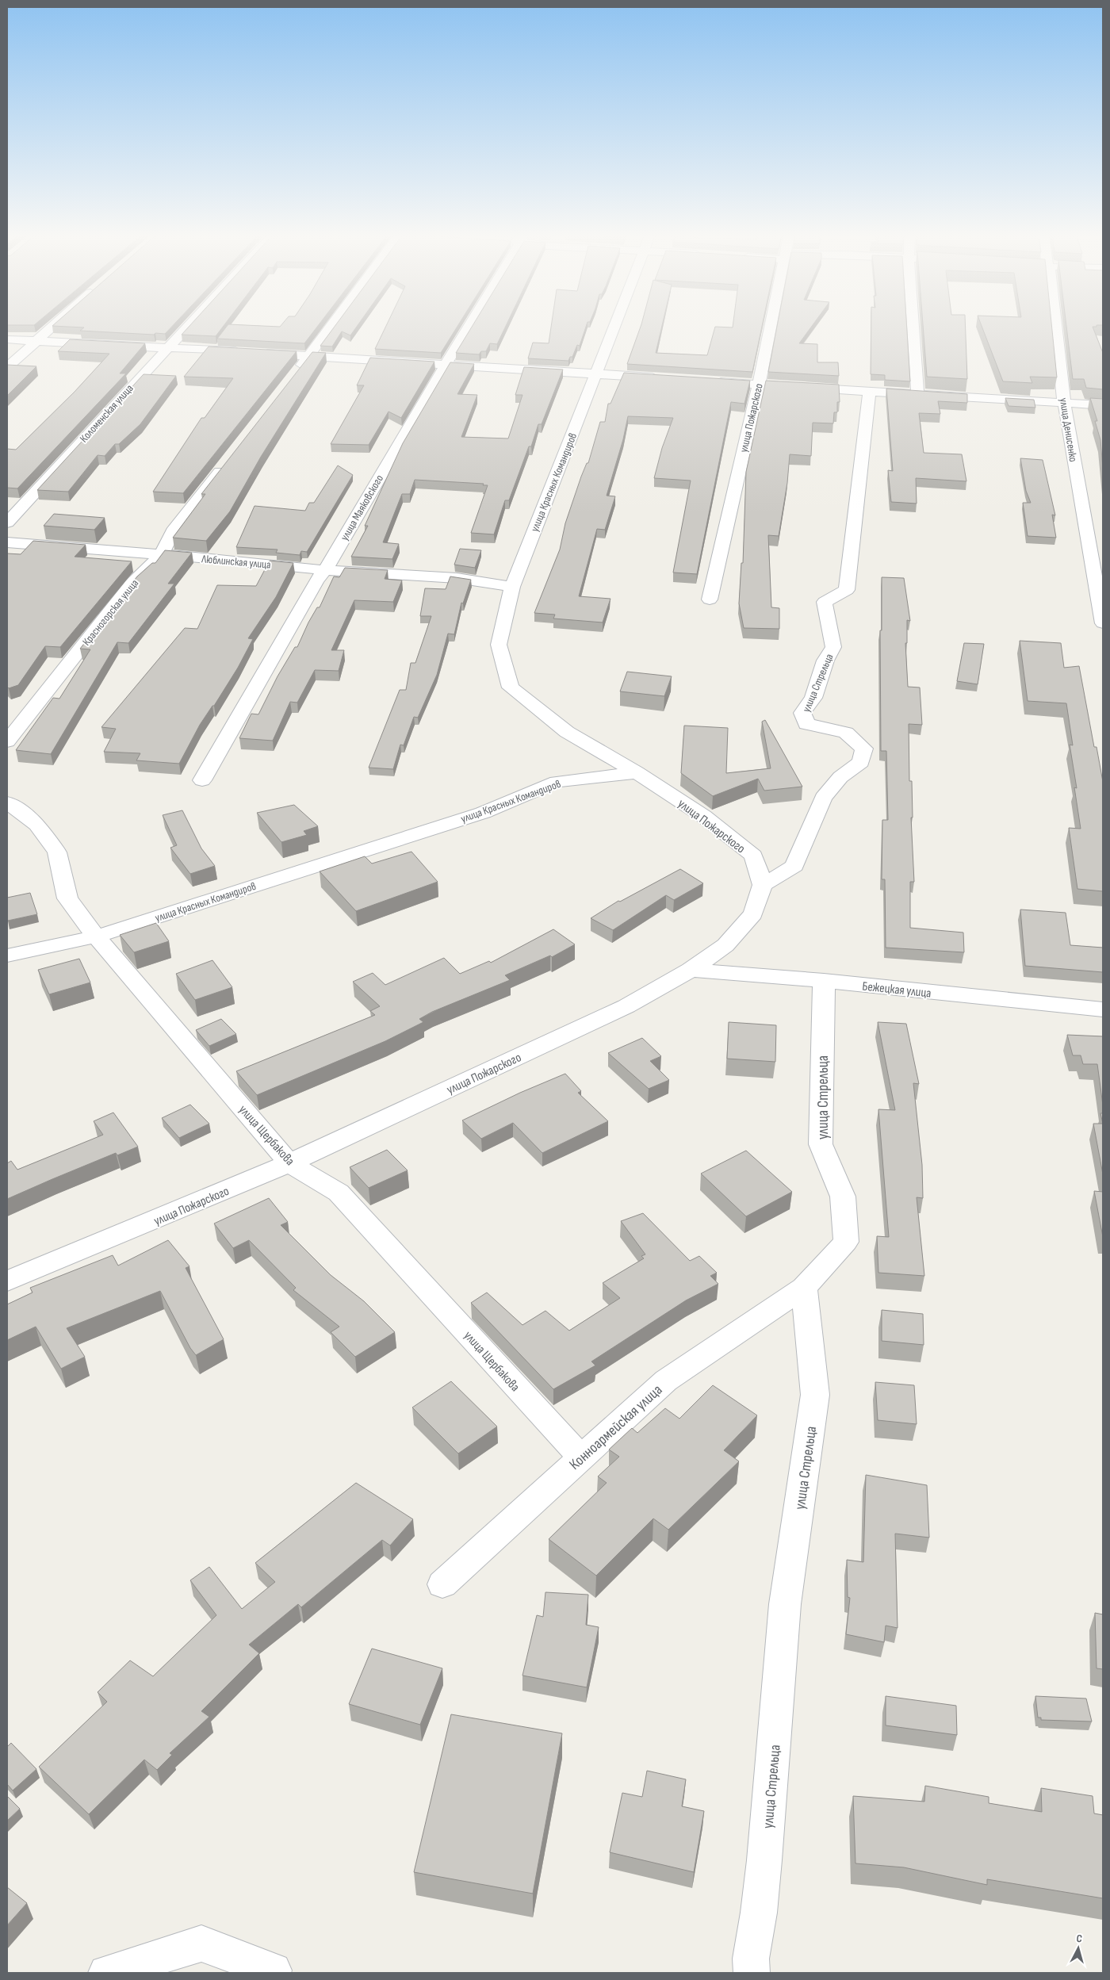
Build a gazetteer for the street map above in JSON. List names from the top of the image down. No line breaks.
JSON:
{"streets":{"street":["Коломенская улица","улица Пожарского","улица Денисенко","улица Красных Командиров","улица Маяковского","Люблинская улица","Красногорская улица","улица Стрельца","Бежецкая улица","улица Щербакова","Конноармейская улица"]},"crossings":[["улица Пожарского","улица Красных Командиров"],["улица Пожарского","улица Стрельца"],["улица Пожарского","Бежецкая улица"],["улица Пожарского","улица Щербакова"],["улица Красных Командиров","Люблинская улица"],["улица Красных Командиров","улица Щербакова"],["улица Маяковского","Люблинская улица"],["Люблинская улица","Красногорская улица"],["улица Стрельца","Бежецкая улица"],["улица Стрельца","Конноармейская улица"],["улица Щербакова","Конноармейская улица"]],"north":"top"}
